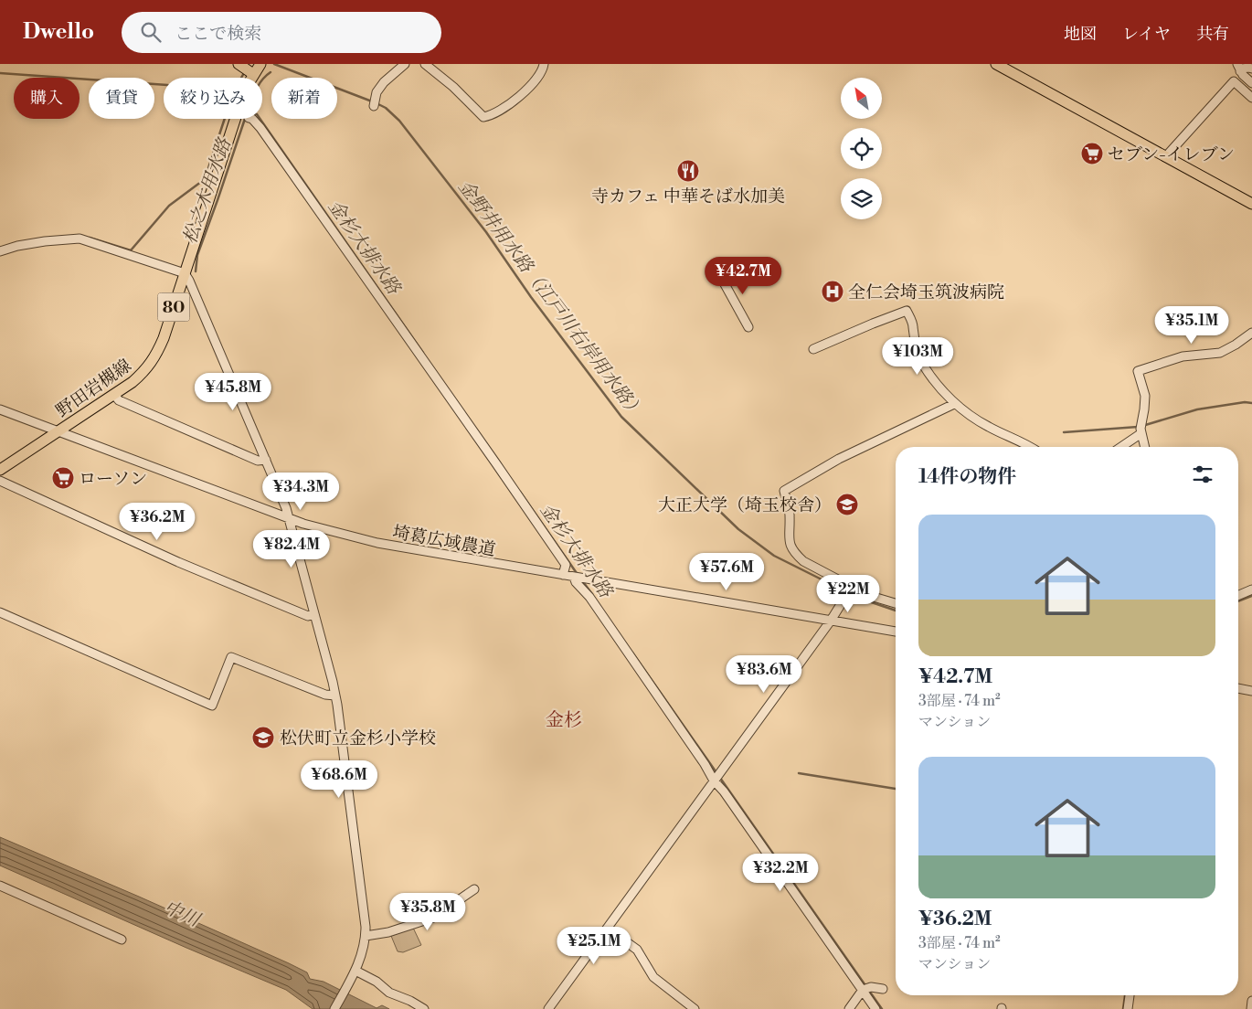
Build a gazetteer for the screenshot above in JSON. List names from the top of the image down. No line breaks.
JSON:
{"streets":{"main road":["80","野田岩槻線"],"street":["埼葛広域農道"]},"crossings":[["野田岩槻線","埼葛広域農道"]],"districts":["金杉"],"water":["松之木用水路","金杉大排水路","金野井用水路（江戸川右岸用水路）","中川"],"places":{"supermarket":["セブン-イレブン","ローソン"],"restaurant":["寺カフェ 中華そば水加美"],"hospital":["全仁会埼玉筑波病院"],"school or university":["大正大学（埼玉校舎）","松伏町立金杉小学校"]},"north":"top left","page":{"header":"Dwello","search":"ここで検索","nav":["地図","レイヤ","共有"],"chip":["購入","賃貸","絞り込み","新着"],"price":["¥42.7M","¥35.1M","¥103M","¥45.8M","¥34.3M","¥36.2M","¥82.4M","¥57.6M","¥22M","¥83.6M","¥68.6M","¥32.2M","¥35.8M","¥25.1M"],"heading":"14件の物件","list":[{"name":"¥42.7M","note":"3部屋 · 74 m² · マンション"},{"name":"¥36.2M","note":"3部屋 · 74 m² · マンション"}]}}
